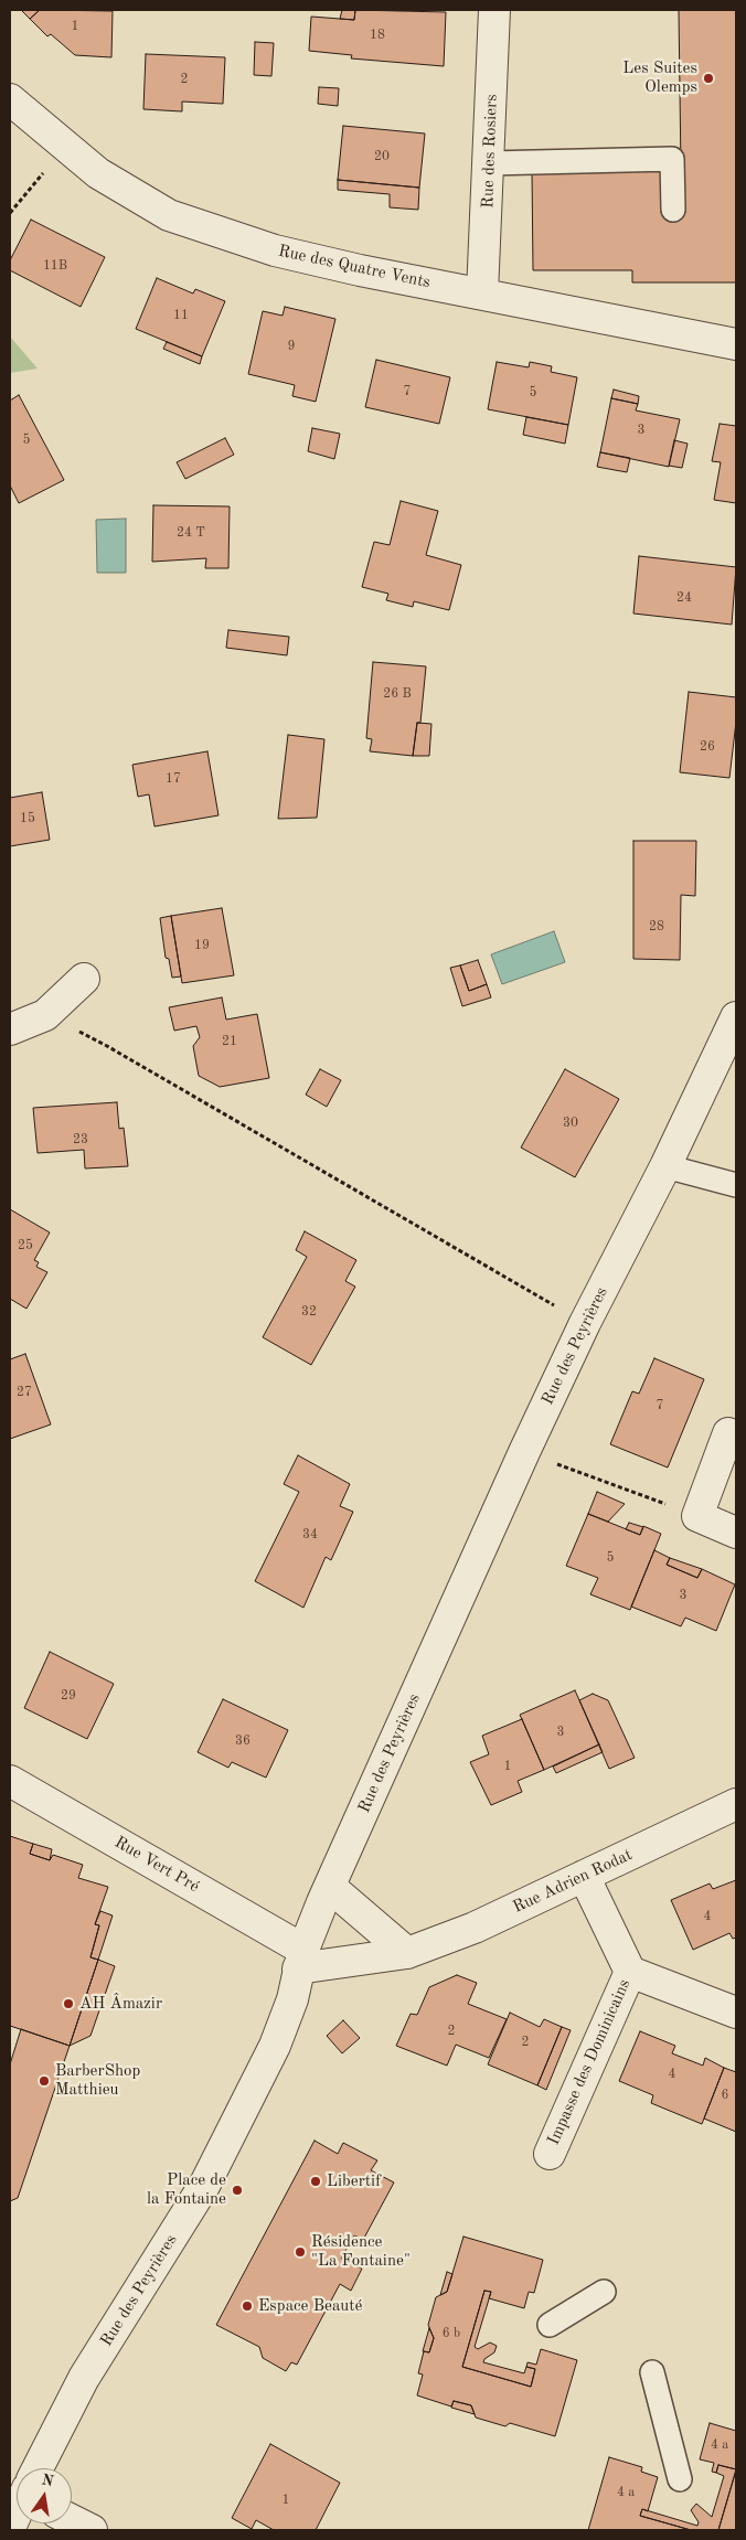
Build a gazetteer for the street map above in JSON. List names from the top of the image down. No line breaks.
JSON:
{"streets":{"street":["Rue des Rosiers","Rue des Quatre Vents","Rue des Peyrières","Rue Vert Pré","Rue Adrien Rodat","Impasse des Dominicains"]},"crossings":[["Rue des Rosiers","Rue des Quatre Vents"],["Rue des Peyrières","Rue Vert Pré"],["Rue des Peyrières","Rue Adrien Rodat"],["Rue Vert Pré","Rue Adrien Rodat"]],"places":["Les Suites Olemps","AH Âmazir","BarberShop Matthieu","Libertif","Place de la Fontaine","Résidence \"La Fontaine\"","Espace Beauté"],"house_numbers":["1","18","2","20","11B","11","9","7","5","3","5","24 T","24","26 B","26","17","15","28","19","21","30","23","25","32","27","7","34","5","3","29","3","36","1","4","2","2","4","6","6 b","4 a","4 a","1"],"north":"top"}
